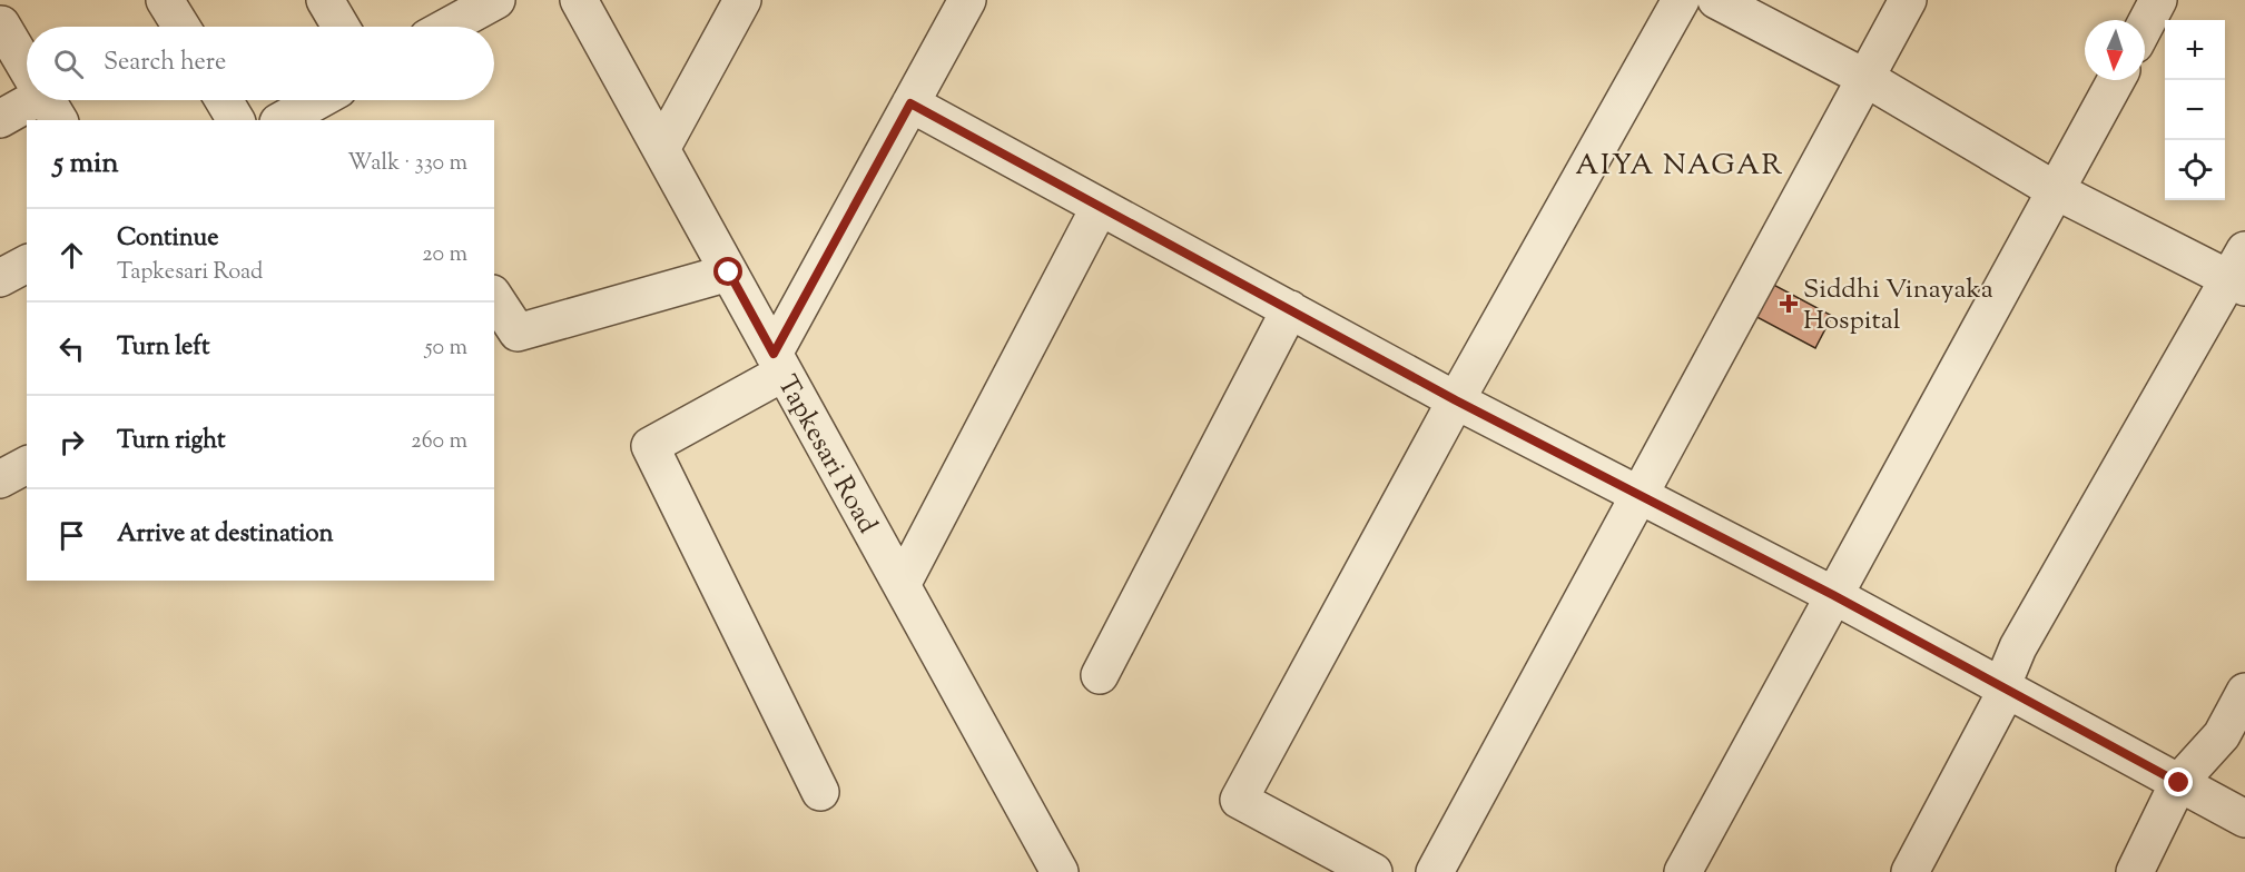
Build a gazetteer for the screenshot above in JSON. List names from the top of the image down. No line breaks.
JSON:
{"streets":{"street":["Tapkesari Road"]},"districts":["AIYA NAGAR"],"places":{"health":["Siddhi Vinayaka Hospital"]},"north":"bottom","page":{"map_buttons":["+","−"],"search":"Search here","heading":["5 min","Walk · 330 m"],"list":[["Continue","Tapkesari Road","20 m"],["Turn left","50 m"],["Turn right","260 m"],"Arrive at destination"]}}
